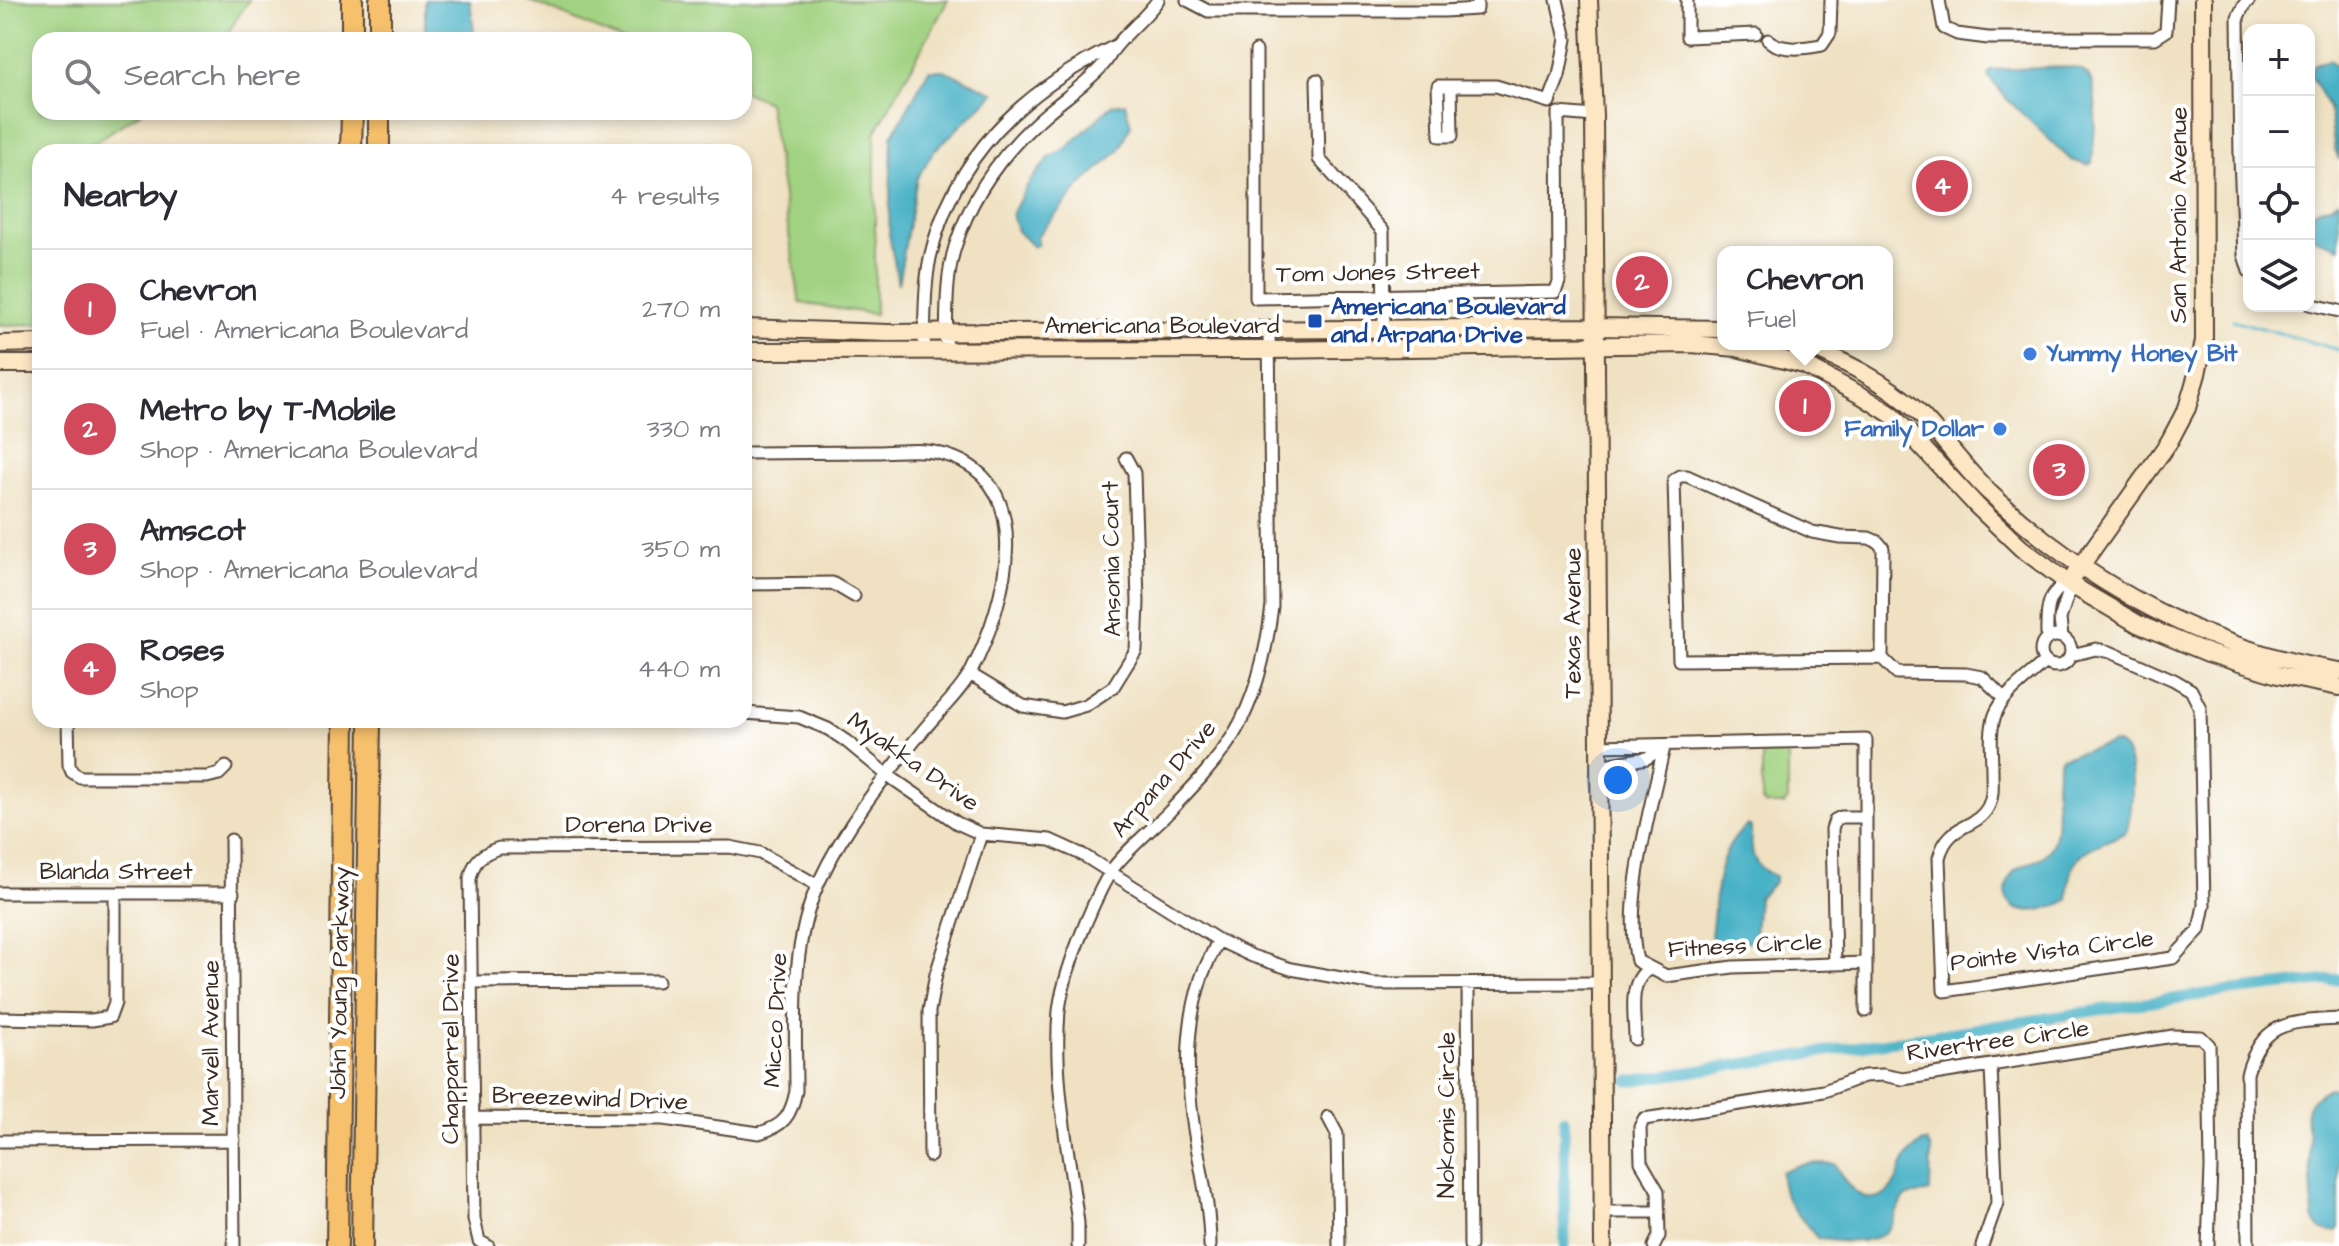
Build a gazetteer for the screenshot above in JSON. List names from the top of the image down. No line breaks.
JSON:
{"streets":{"highway":["John Young Parkway"],"main road":["San Antonio Avenue","Americana Boulevard","Texas Avenue"],"street":["Tom Jones Street","Ansonia Court","Myakka Drive","Arpana Drive","Dorena Drive","Blanda Street","Fitness Circle","Pointe Vista Circle","Micco Drive","Rivertree Circle","Marvell Avenue","Chapparrel Drive","Breezewind Drive","Nokomis Circle"]},"crossings":[["San Antonio Avenue","Americana Boulevard"],["Tom Jones Street","Texas Avenue"],["Americana Boulevard","Texas Avenue"],["Americana Boulevard","Arpana Drive"],["Ansonia Court","Micco Drive"],["Texas Avenue","Myakka Drive"],["Myakka Drive","Arpana Drive"],["Myakka Drive","Micco Drive"],["Myakka Drive","Nokomis Circle"],["Dorena Drive","Micco Drive"],["Dorena Drive","Chapparrel Drive"],["Blanda Street","Marvell Avenue"],["Micco Drive","Breezewind Drive"],["Chapparrel Drive","Breezewind Drive"]],"places":{"transit":["Americana Boulevard and Arpana Drive"],"other":["Yummy Honey Bit","Family Dollar"]},"page":{"map_buttons":["+","−"],"search":"Search here","heading":["Nearby","4 results"],"pins":["4","2","1","3"],"popup":["Chevron","Fuel"],"list":[{"mark":"1","name":"Chevron","note":"Fuel · Americana Boulevard","value":"270 m"},{"mark":"2","name":"Metro by T-Mobile","note":"Shop · Americana Boulevard","value":"330 m"},{"mark":"3","name":"Amscot","note":"Shop · Americana Boulevard","value":"350 m"},{"mark":"4","name":"Roses","note":"Shop","value":"440 m"}]}}
